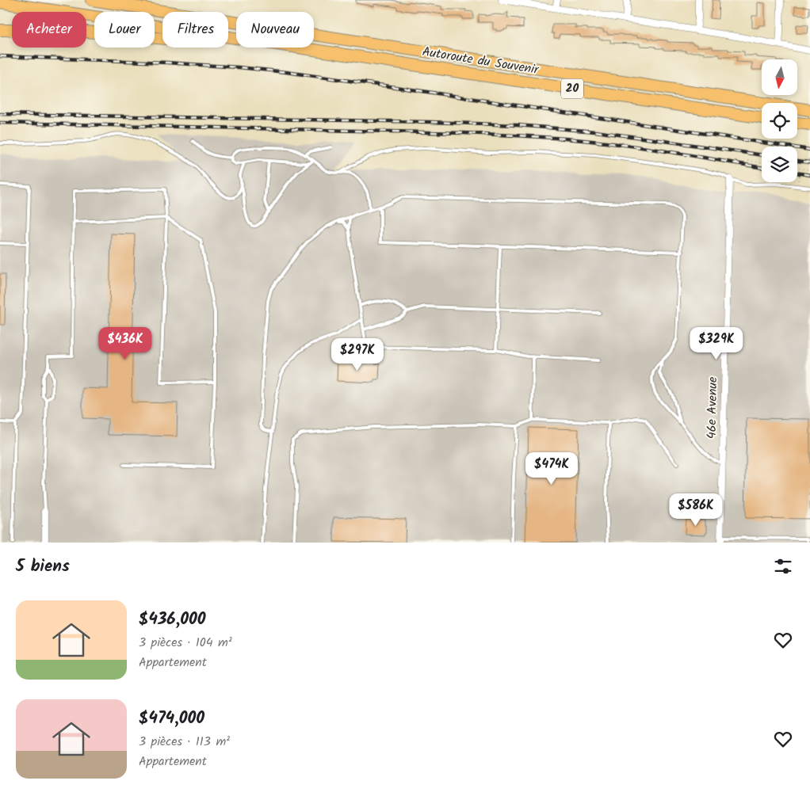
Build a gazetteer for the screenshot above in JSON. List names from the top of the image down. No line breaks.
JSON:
{"streets":{"highway":["Autoroute du Souvenir","20"],"street":["46e Avenue"]},"north":"bottom","page":{"chip":["Acheter","Louer","Filtres","Nouveau"],"price":["$436K","$329K","$297K","$474K","$586K"],"heading":"5 biens","list":[{"name":"$436,000","note":"3 pièces · 104 m² · Appartement"},{"name":"$474,000","note":"3 pièces · 113 m² · Appartement"}]}}
